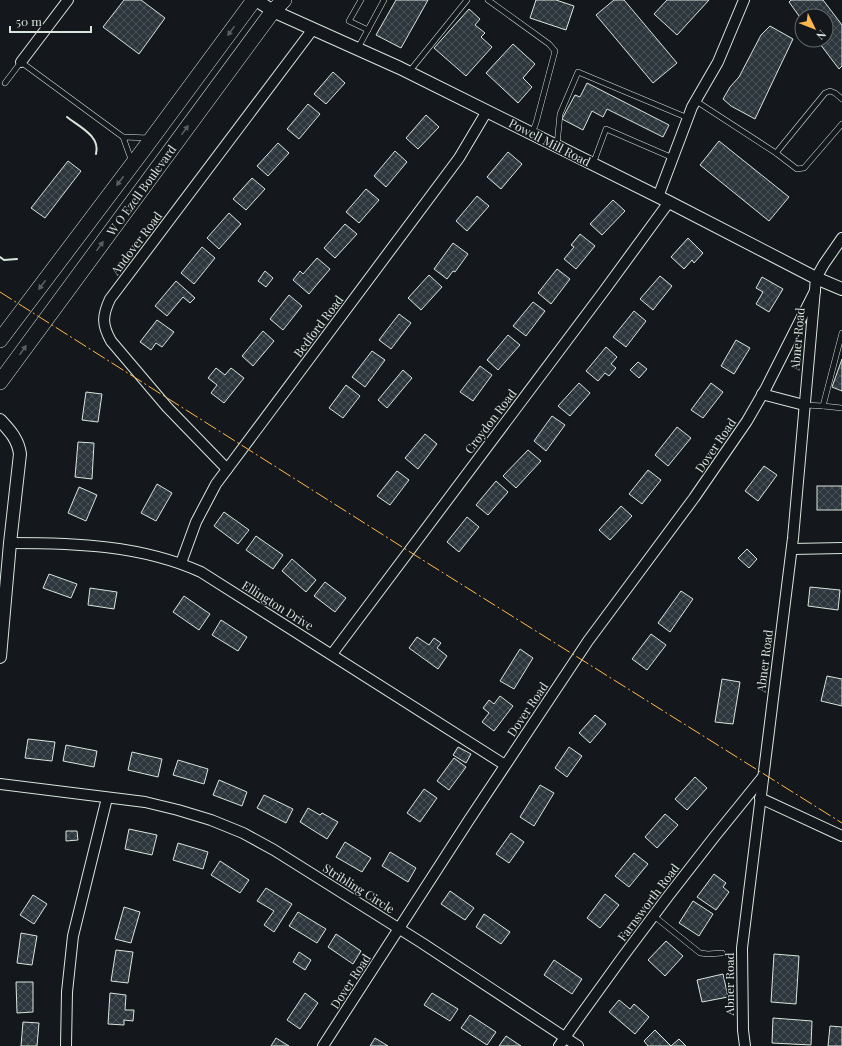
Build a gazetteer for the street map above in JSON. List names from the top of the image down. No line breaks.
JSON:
{"streets":{"main road":["W O Ezell Boulevard"],"street":["Powell Mill Road","Andover Road","Bedford Road","Abner Road","Croydon Road","Dover Road","Ellington Drive","Stribling Circle","Farnsworth Road"]},"crossings":[["Powell Mill Road","W O Ezell Boulevard"],["Powell Mill Road","Andover Road"],["Powell Mill Road","Bedford Road"],["Powell Mill Road","Abner Road"],["Powell Mill Road","Croydon Road"],["Andover Road","Bedford Road"],["Bedford Road","Ellington Drive"],["Abner Road","Dover Road"],["Abner Road","Farnsworth Road"],["Croydon Road","Ellington Drive"],["Dover Road","Ellington Drive"],["Dover Road","Stribling Circle"],["Stribling Circle","Farnsworth Road"]],"scale_bar":"50 m","north":"bottom right"}
